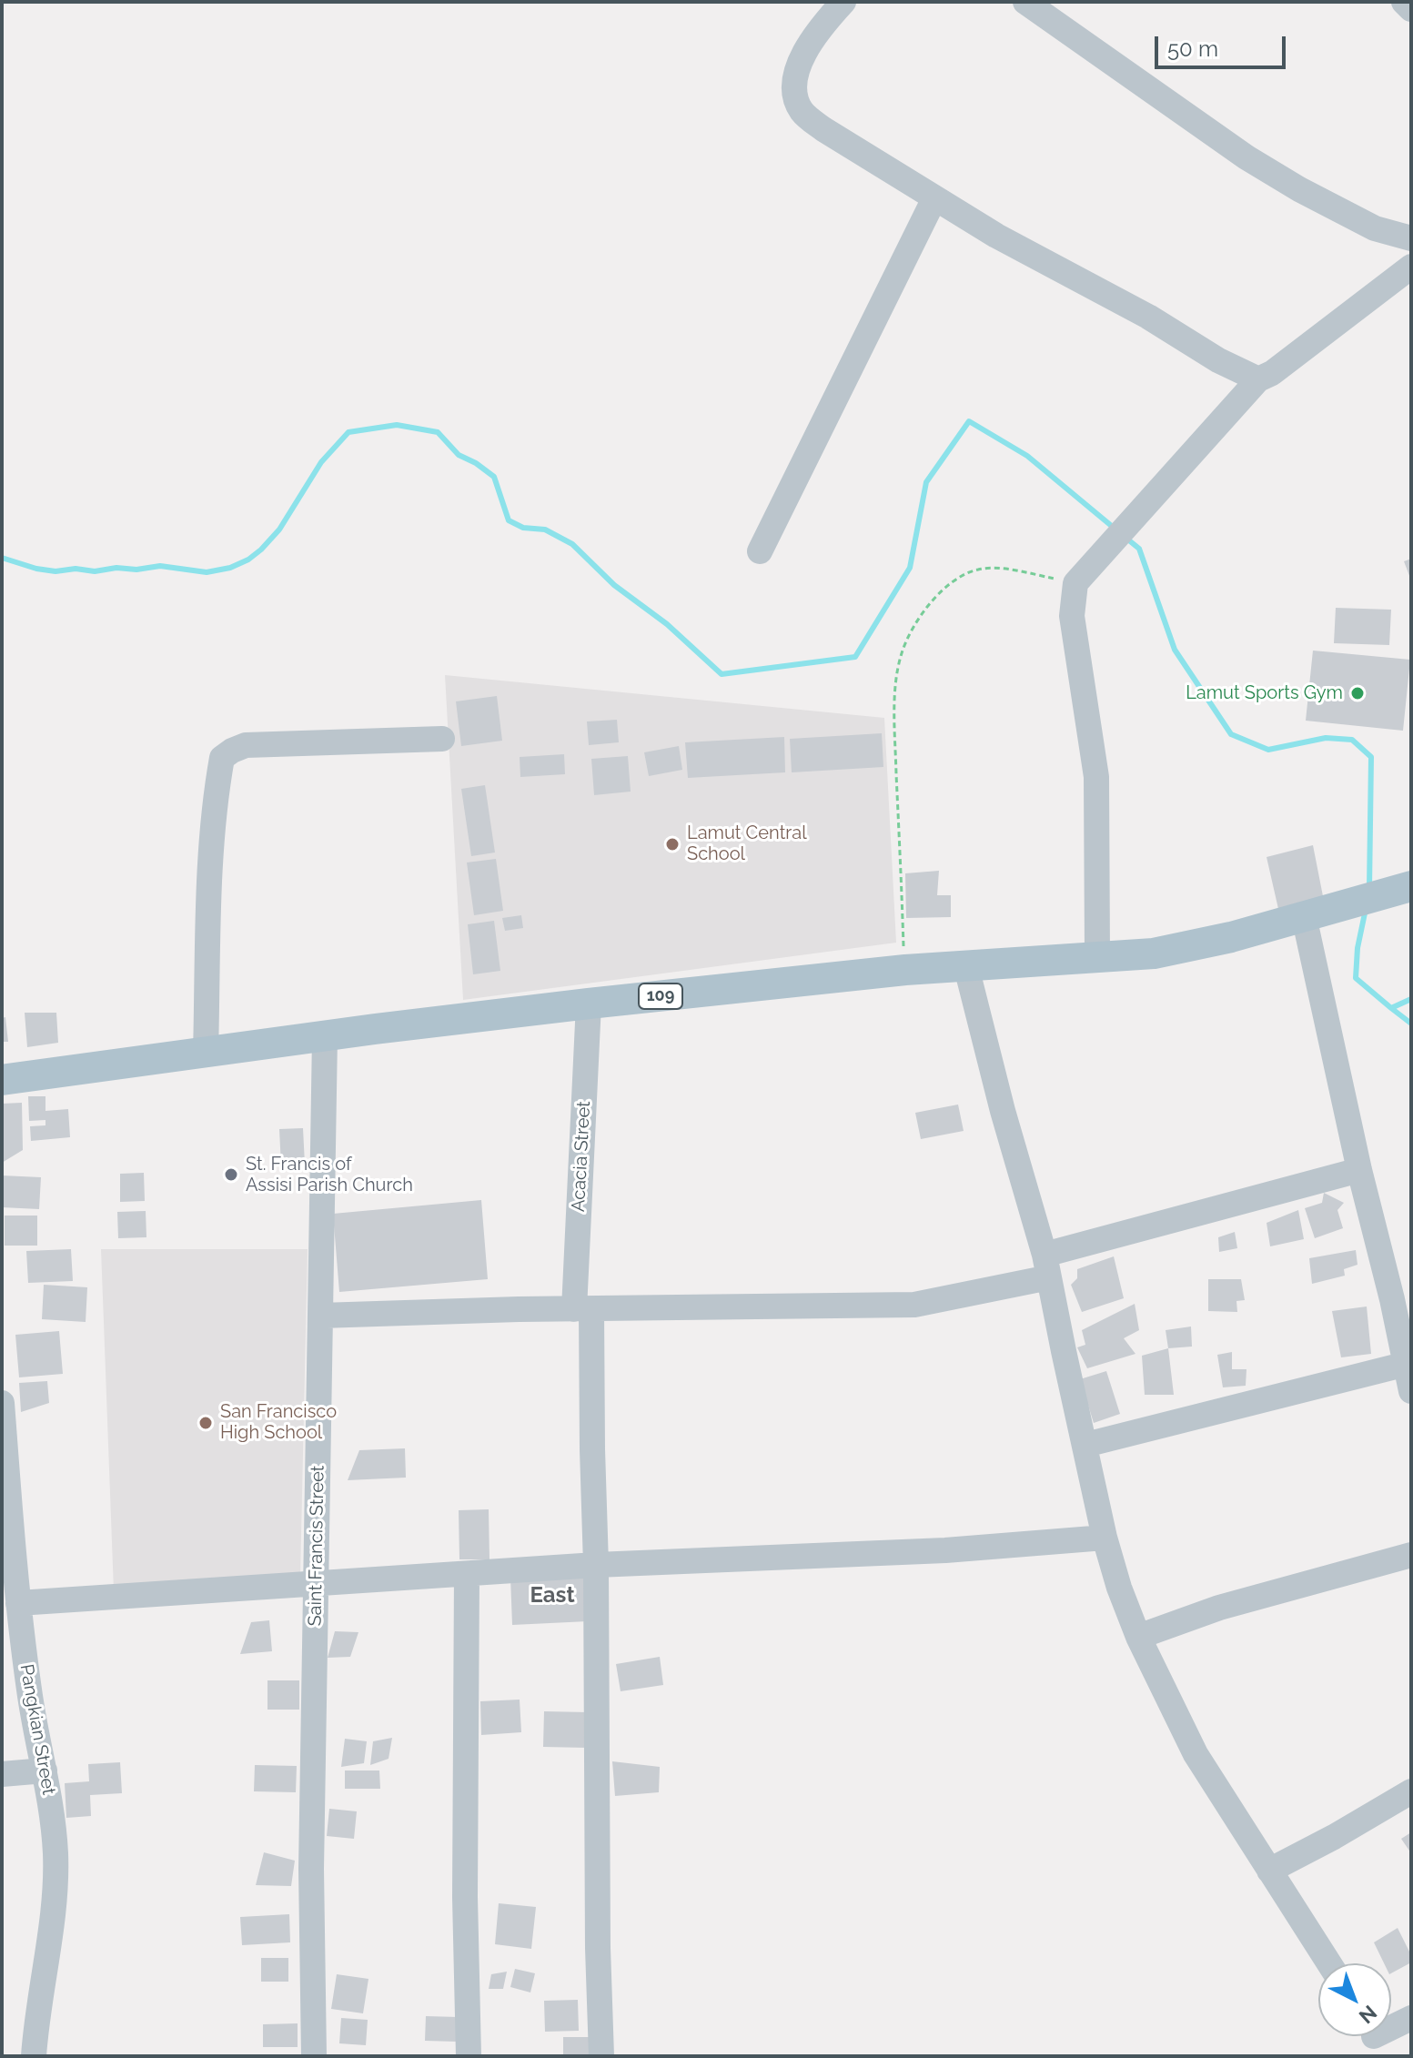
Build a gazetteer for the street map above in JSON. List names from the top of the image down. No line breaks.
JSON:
{"streets":{"main road":["109"],"street":["Acacia Street","Saint Francis Street","Pangkian Street"]},"crossings":[["109","Acacia Street"],["109","Saint Francis Street"]],"districts":["East"],"places":["Lamut Sports Gym","Lamut Central School","St. Francis of Assisi Parish Church","San Francisco High School"],"scale_bar":"50 m","north":"bottom right"}
